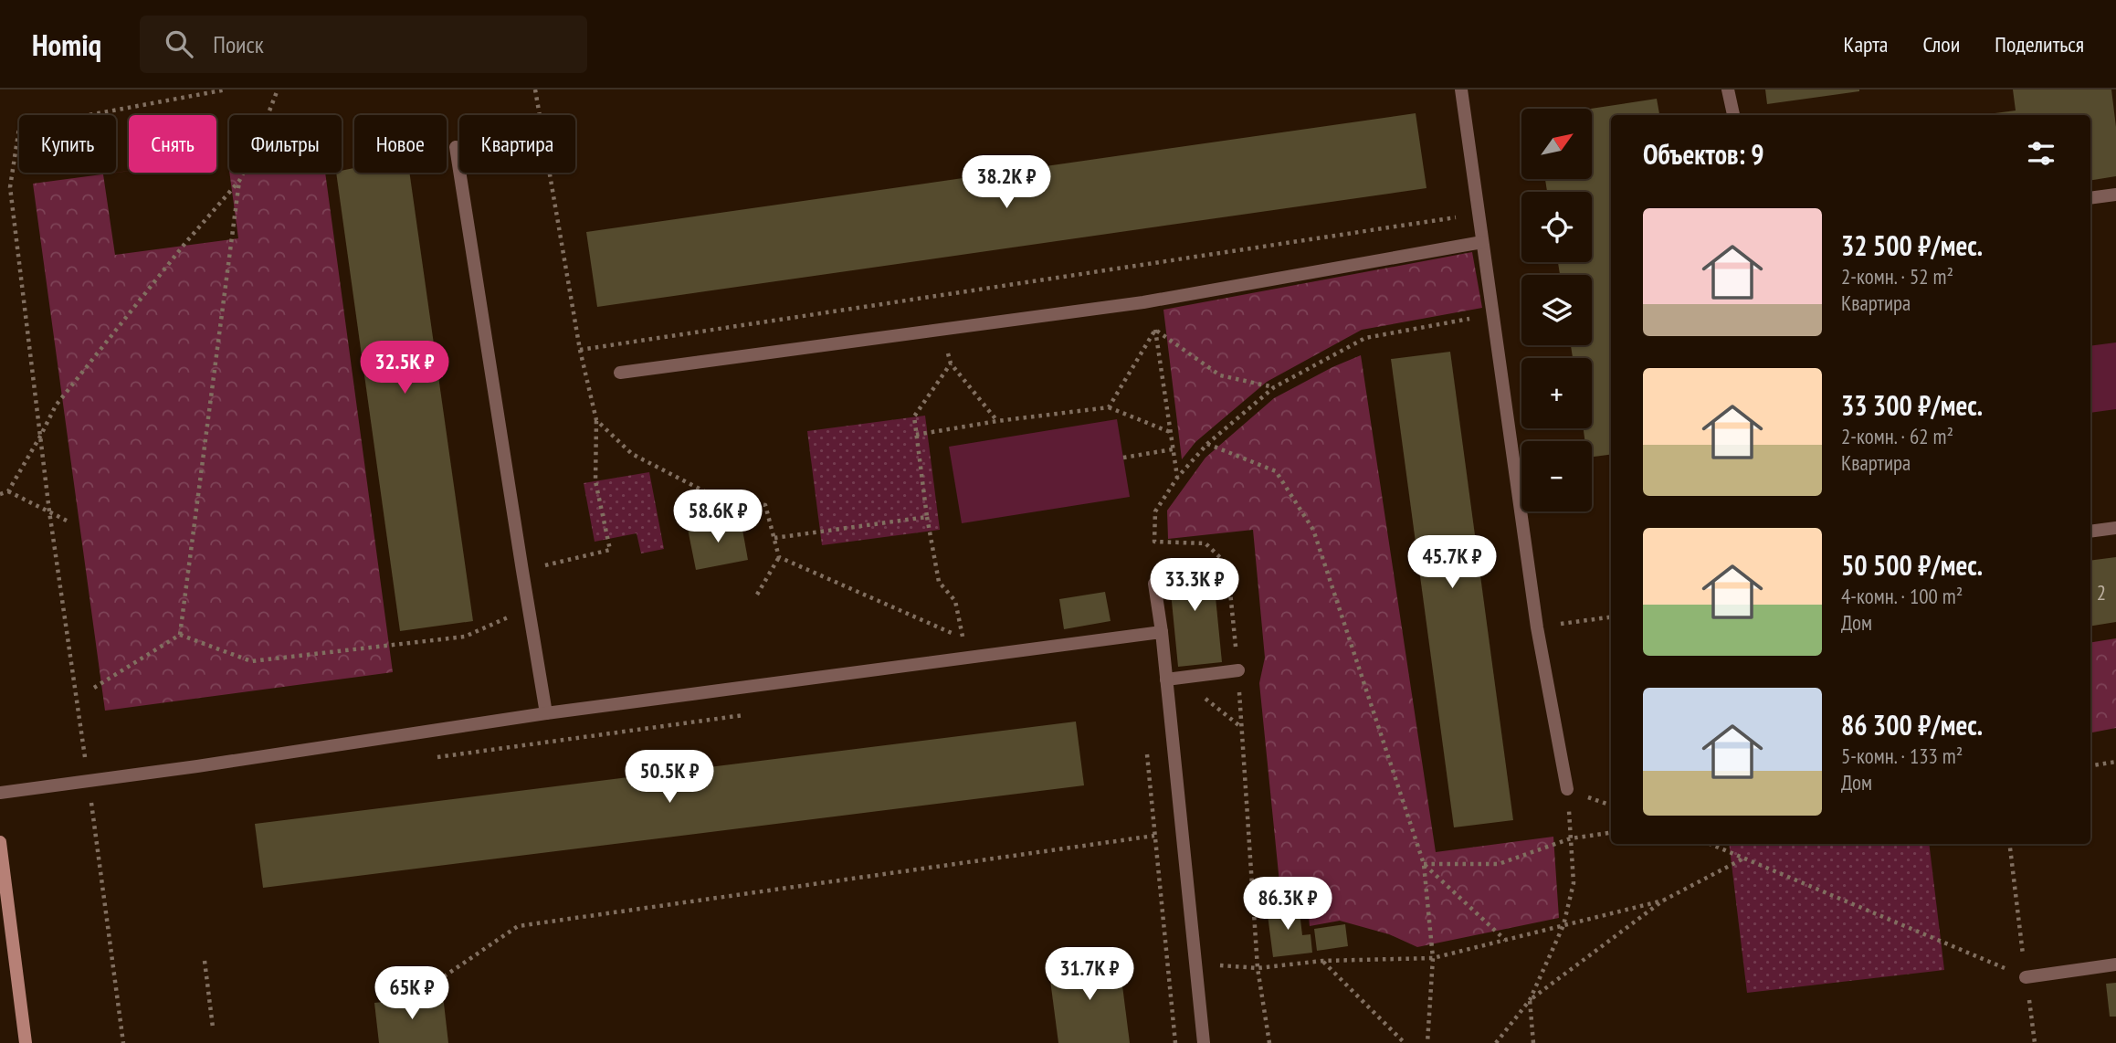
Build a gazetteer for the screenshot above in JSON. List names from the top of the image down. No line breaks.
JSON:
{"house_numbers":["2"],"north":"top right","page":{"header":"Homiq","search":"Поиск","nav":["Карта","Слои","Поделиться"],"map_buttons":["+","−"],"chip":["Купить","Снять","Фильтры","Новое","Квартира"],"heading":"Объектов: 9","price":["38.2K ₽","32.5K ₽","58.6K ₽","45.7K ₽","33.3K ₽","50.5K ₽","86.3K ₽","31.7K ₽","65K ₽"],"list":[{"name":"32 500 ₽/мес.","note":"2-комн. · 52 m² · Квартира"},{"name":"33 300 ₽/мес.","note":"2-комн. · 62 m² · Квартира"},{"name":"50 500 ₽/мес.","note":"4-комн. · 100 m² · Дом"},{"name":"86 300 ₽/мес.","note":"5-комн. · 133 m² · Дом"}]}}
